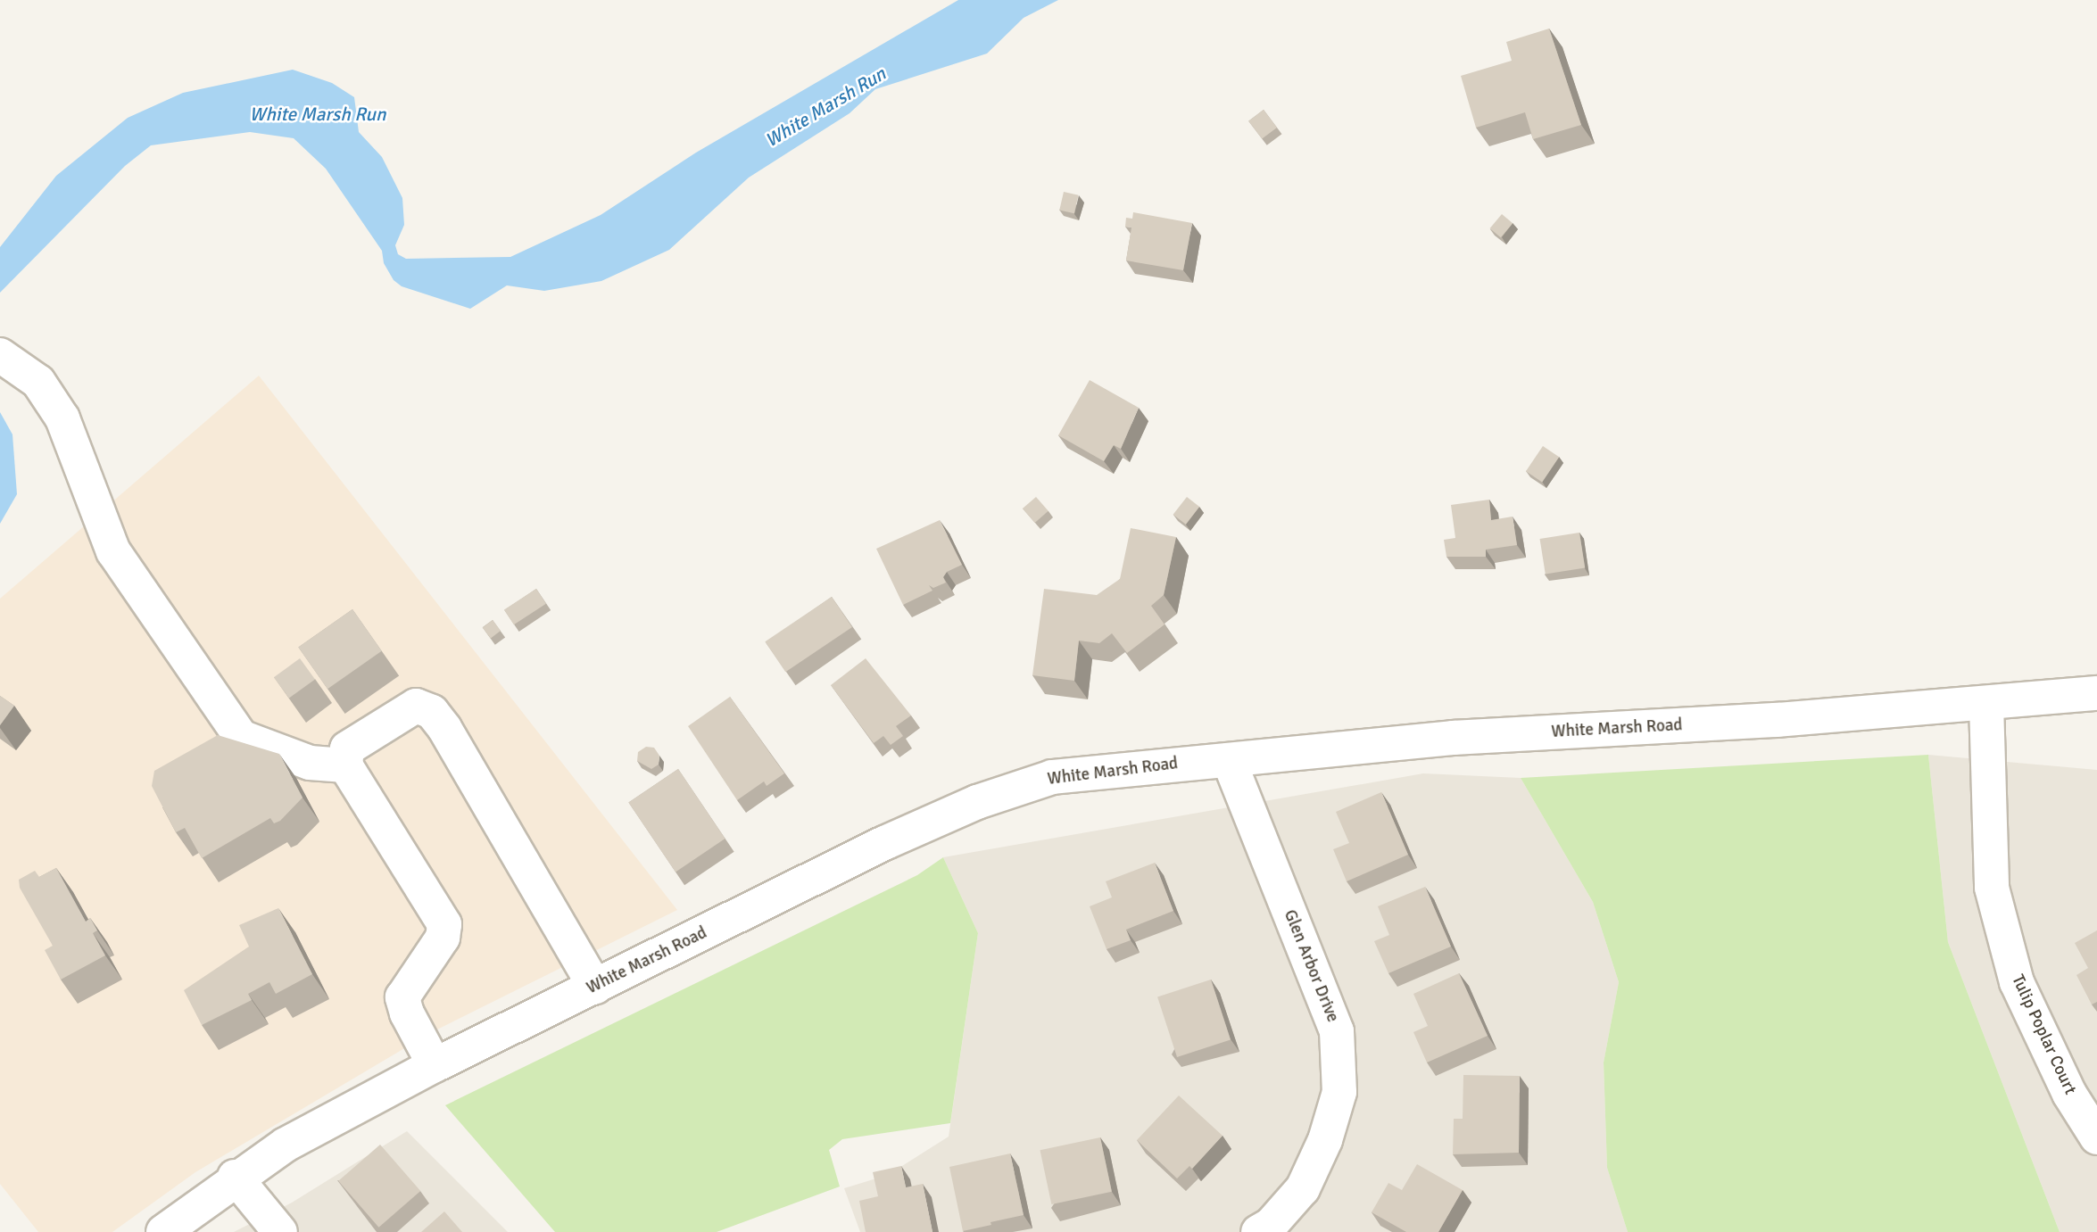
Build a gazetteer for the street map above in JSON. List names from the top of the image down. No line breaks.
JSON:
{"streets":{"street":["White Marsh Road","Glen Arbor Drive","Tulip Poplar Court"]},"crossings":[["White Marsh Road","Glen Arbor Drive"],["White Marsh Road","Tulip Poplar Court"]],"water":["White Marsh Run"]}
